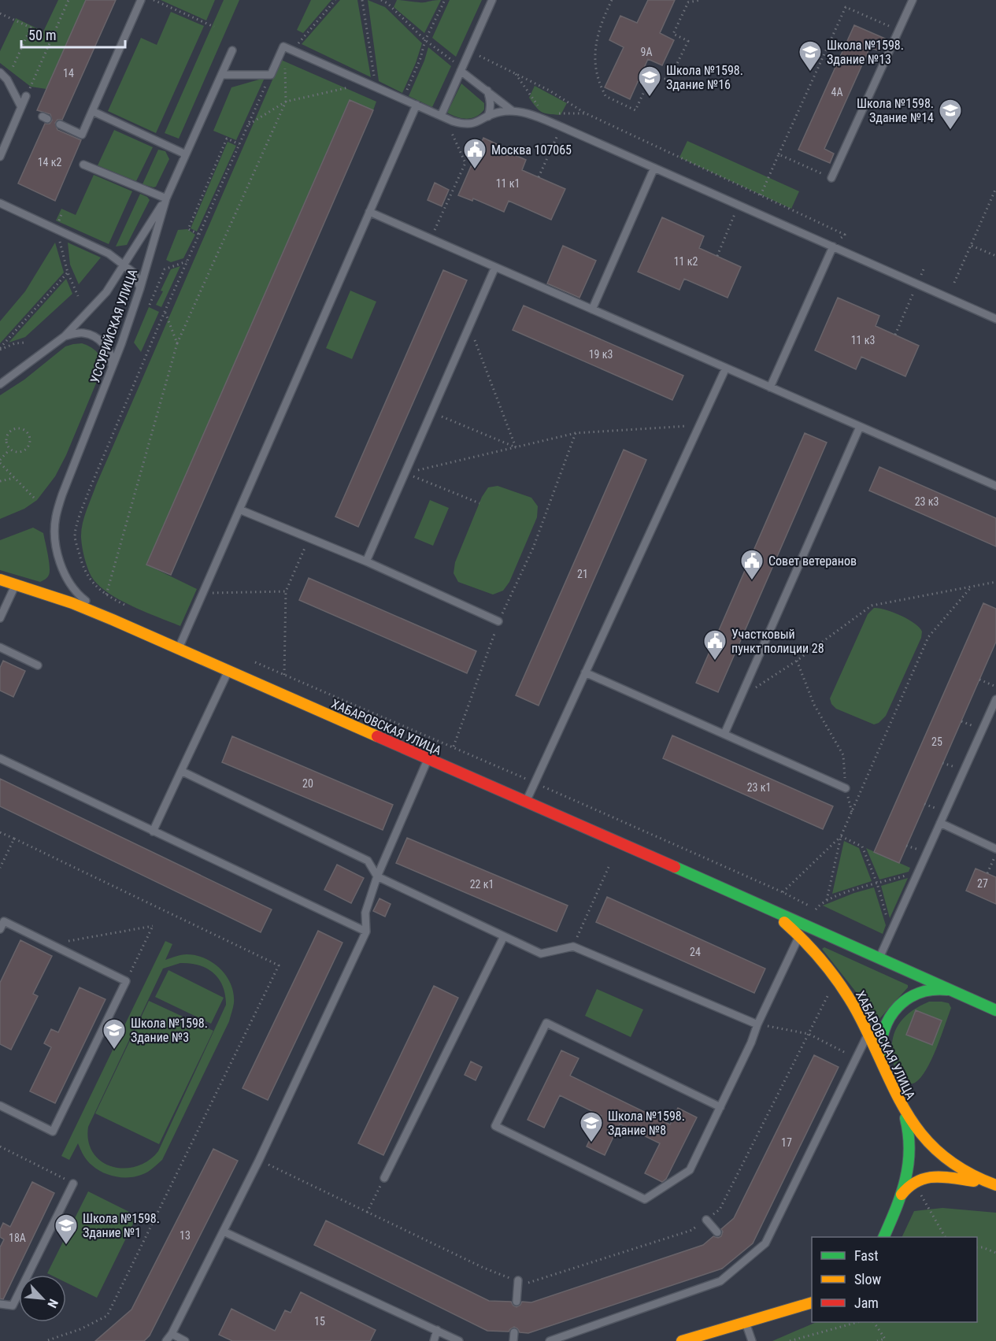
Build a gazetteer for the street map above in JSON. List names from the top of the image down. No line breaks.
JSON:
{"streets":{"main road":["ХАБАРОВСКАЯ УЛИЦА"],"lane":["УССУРИЙСКАЯ УЛИЦА"]},"crossings":[["УССУРИЙСКАЯ УЛИЦА","ХАБАРОВСКАЯ УЛИЦА"]],"places":{"school or university":["Школа №1598. Здание №13","Школа №1598. Здание №16","Школа №1598. Здание №14","Школа №1598. Здание №3","Школа №1598. Здание №8","Школа №1598. Здание №1"],"public building":["Москва 107065","Совет ветеранов","Участковый пункт полиции 28"]},"house_numbers":["9А","14","4А","14 к2","11 к1","11 к2","11 к3","19 к3","23 к3","21","25","20","23 к1","27","22 к1","24","17","13","18А","15"],"legend":["Fast","Slow","Jam"],"scale_bar":"50 m","north":"bottom right"}
